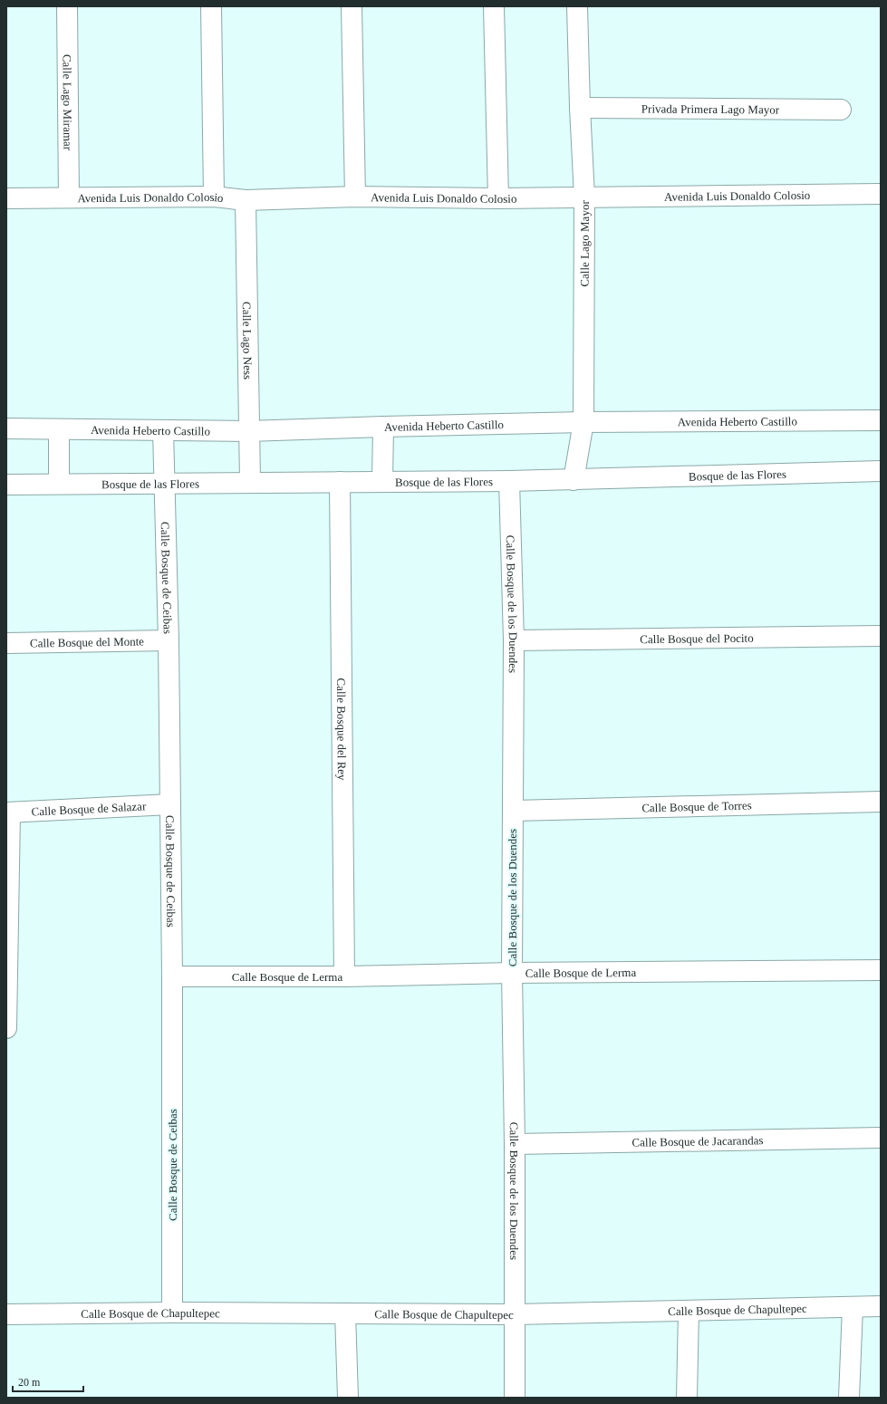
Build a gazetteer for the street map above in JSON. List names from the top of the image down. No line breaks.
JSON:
{"streets":{"street":["Calle Lago Miramar","Privada Primera Lago Mayor","Avenida Luis Donaldo Colosio","Calle Lago Mayor","Calle Lago Ness","Avenida Heberto Castillo","Bosque de las Flores","Calle Bosque de Ceibas","Calle Bosque de los Duendes","Calle Bosque del Pocito","Calle Bosque del Monte","Calle Bosque del Rey","Calle Bosque de Torres","Calle Bosque de Salazar","Calle Bosque de Lerma","Calle Bosque de Jacarandas","Calle Bosque de Chapultepec"]},"crossings":[["Calle Lago Miramar","Avenida Luis Donaldo Colosio"],["Privada Primera Lago Mayor","Calle Lago Mayor"],["Avenida Luis Donaldo Colosio","Calle Lago Mayor"],["Avenida Luis Donaldo Colosio","Calle Lago Ness"],["Calle Lago Mayor","Avenida Heberto Castillo"],["Calle Lago Mayor","Bosque de las Flores"],["Calle Lago Ness","Avenida Heberto Castillo"],["Calle Lago Ness","Bosque de las Flores"],["Avenida Heberto Castillo","Calle Bosque de Ceibas"],["Bosque de las Flores","Calle Bosque de Ceibas"],["Bosque de las Flores","Calle Bosque de los Duendes"],["Bosque de las Flores","Calle Bosque del Rey"],["Calle Bosque de Ceibas","Calle Bosque del Monte"],["Calle Bosque de Ceibas","Calle Bosque de Salazar"],["Calle Bosque de Ceibas","Calle Bosque de Lerma"],["Calle Bosque de Ceibas","Calle Bosque de Chapultepec"],["Calle Bosque de los Duendes","Calle Bosque del Pocito"],["Calle Bosque de los Duendes","Calle Bosque de Torres"],["Calle Bosque de los Duendes","Calle Bosque de Lerma"],["Calle Bosque de los Duendes","Calle Bosque de Jacarandas"],["Calle Bosque de los Duendes","Calle Bosque de Chapultepec"],["Calle Bosque del Rey","Calle Bosque de Lerma"]],"scale_bar":"20 m"}
